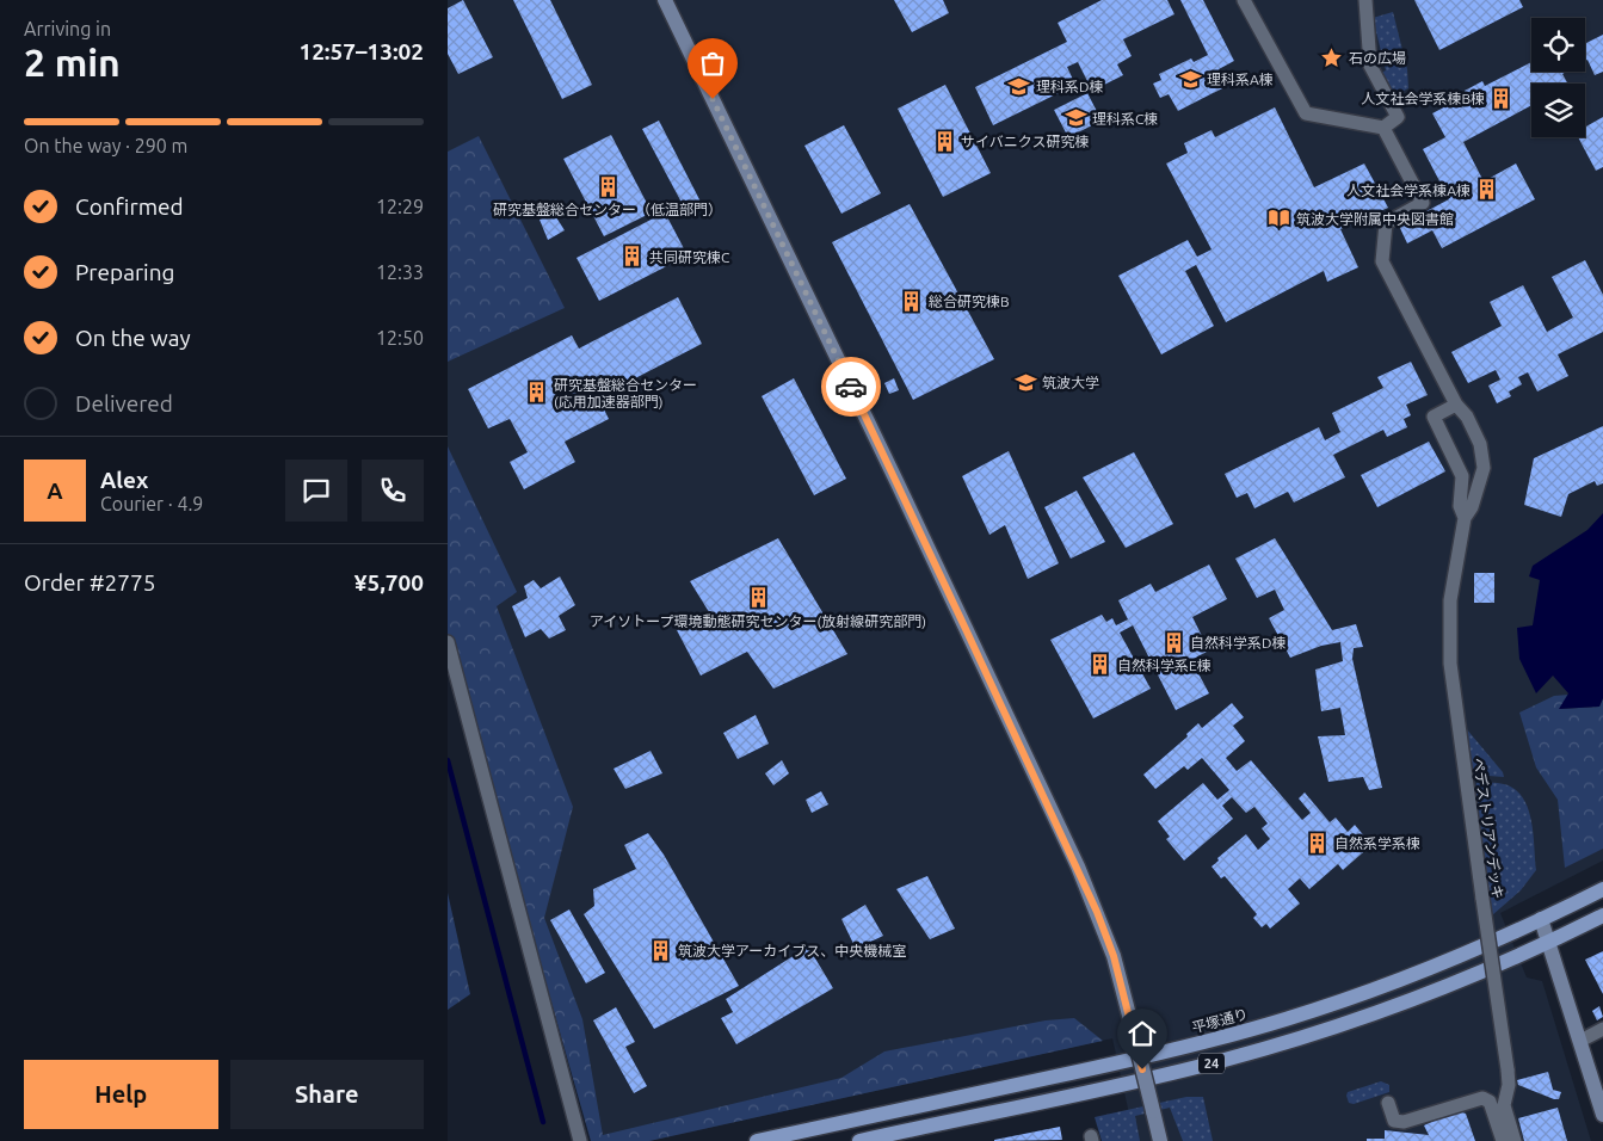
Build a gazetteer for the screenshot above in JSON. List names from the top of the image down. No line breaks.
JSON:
{"streets":{"main road":["平塚通り","24"],"street":["ペデストリアンデッキ"]},"places":{"place":["石の広場"],"school or university":["理科系A棟","理科系D棟","理科系C棟","筑波大学"],"building":["人文社会学系棟B棟","サイバニクス研究棟","研究基盤総合センター（低温部門）","人文社会学系棟A棟","共同研究棟C","総合研究棟B","研究基盤総合センター (応用加速器部門)","アイソトープ環境動態研究センター(放射線研究部門)","自然科学系D棟","自然科学系E棟","自然系学系棟","筑波大学アーカイブス、中央機械室"],"library":["筑波大学附属中央図書館"]},"page":{"heading":["2 min","Arriving in","12:57–13:02"],"panel":["Alex","Courier · 4.9","Order #2775","¥5,700"],"bar":"On the way · 290 m","list":[["Confirmed","12:29"],["Preparing","12:33"],["On the way","12:50"],"Delivered"],"round":"A","buttons":["Help","Share"]}}
